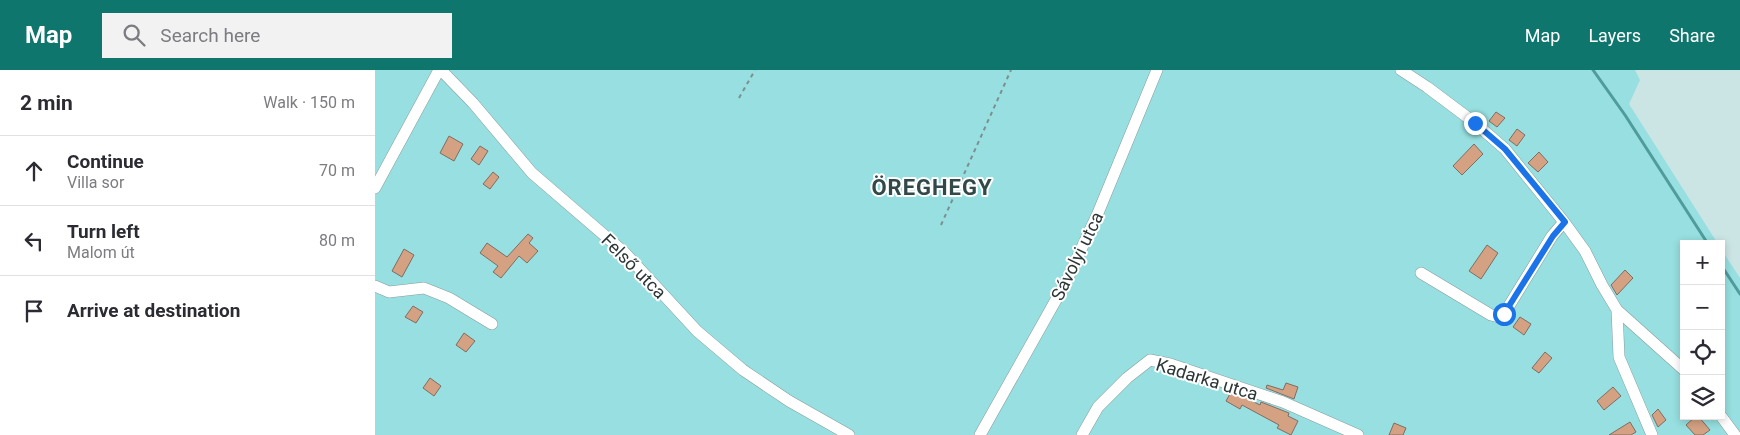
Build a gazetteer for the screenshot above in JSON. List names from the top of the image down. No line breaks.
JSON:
{"streets":{"street":["Sávolyi utca","Felső utca","Kadarka utca"]},"districts":["ÖREGHEGY"],"page":{"header":"Map","search":"Search here","nav":["Map","Layers","Share"],"heading":["2 min","Walk · 150 m"],"list":[["Continue","Villa sor","70 m"],["Turn left","Malom út","80 m"],"Arrive at destination"],"map_buttons":["+","−"]}}
